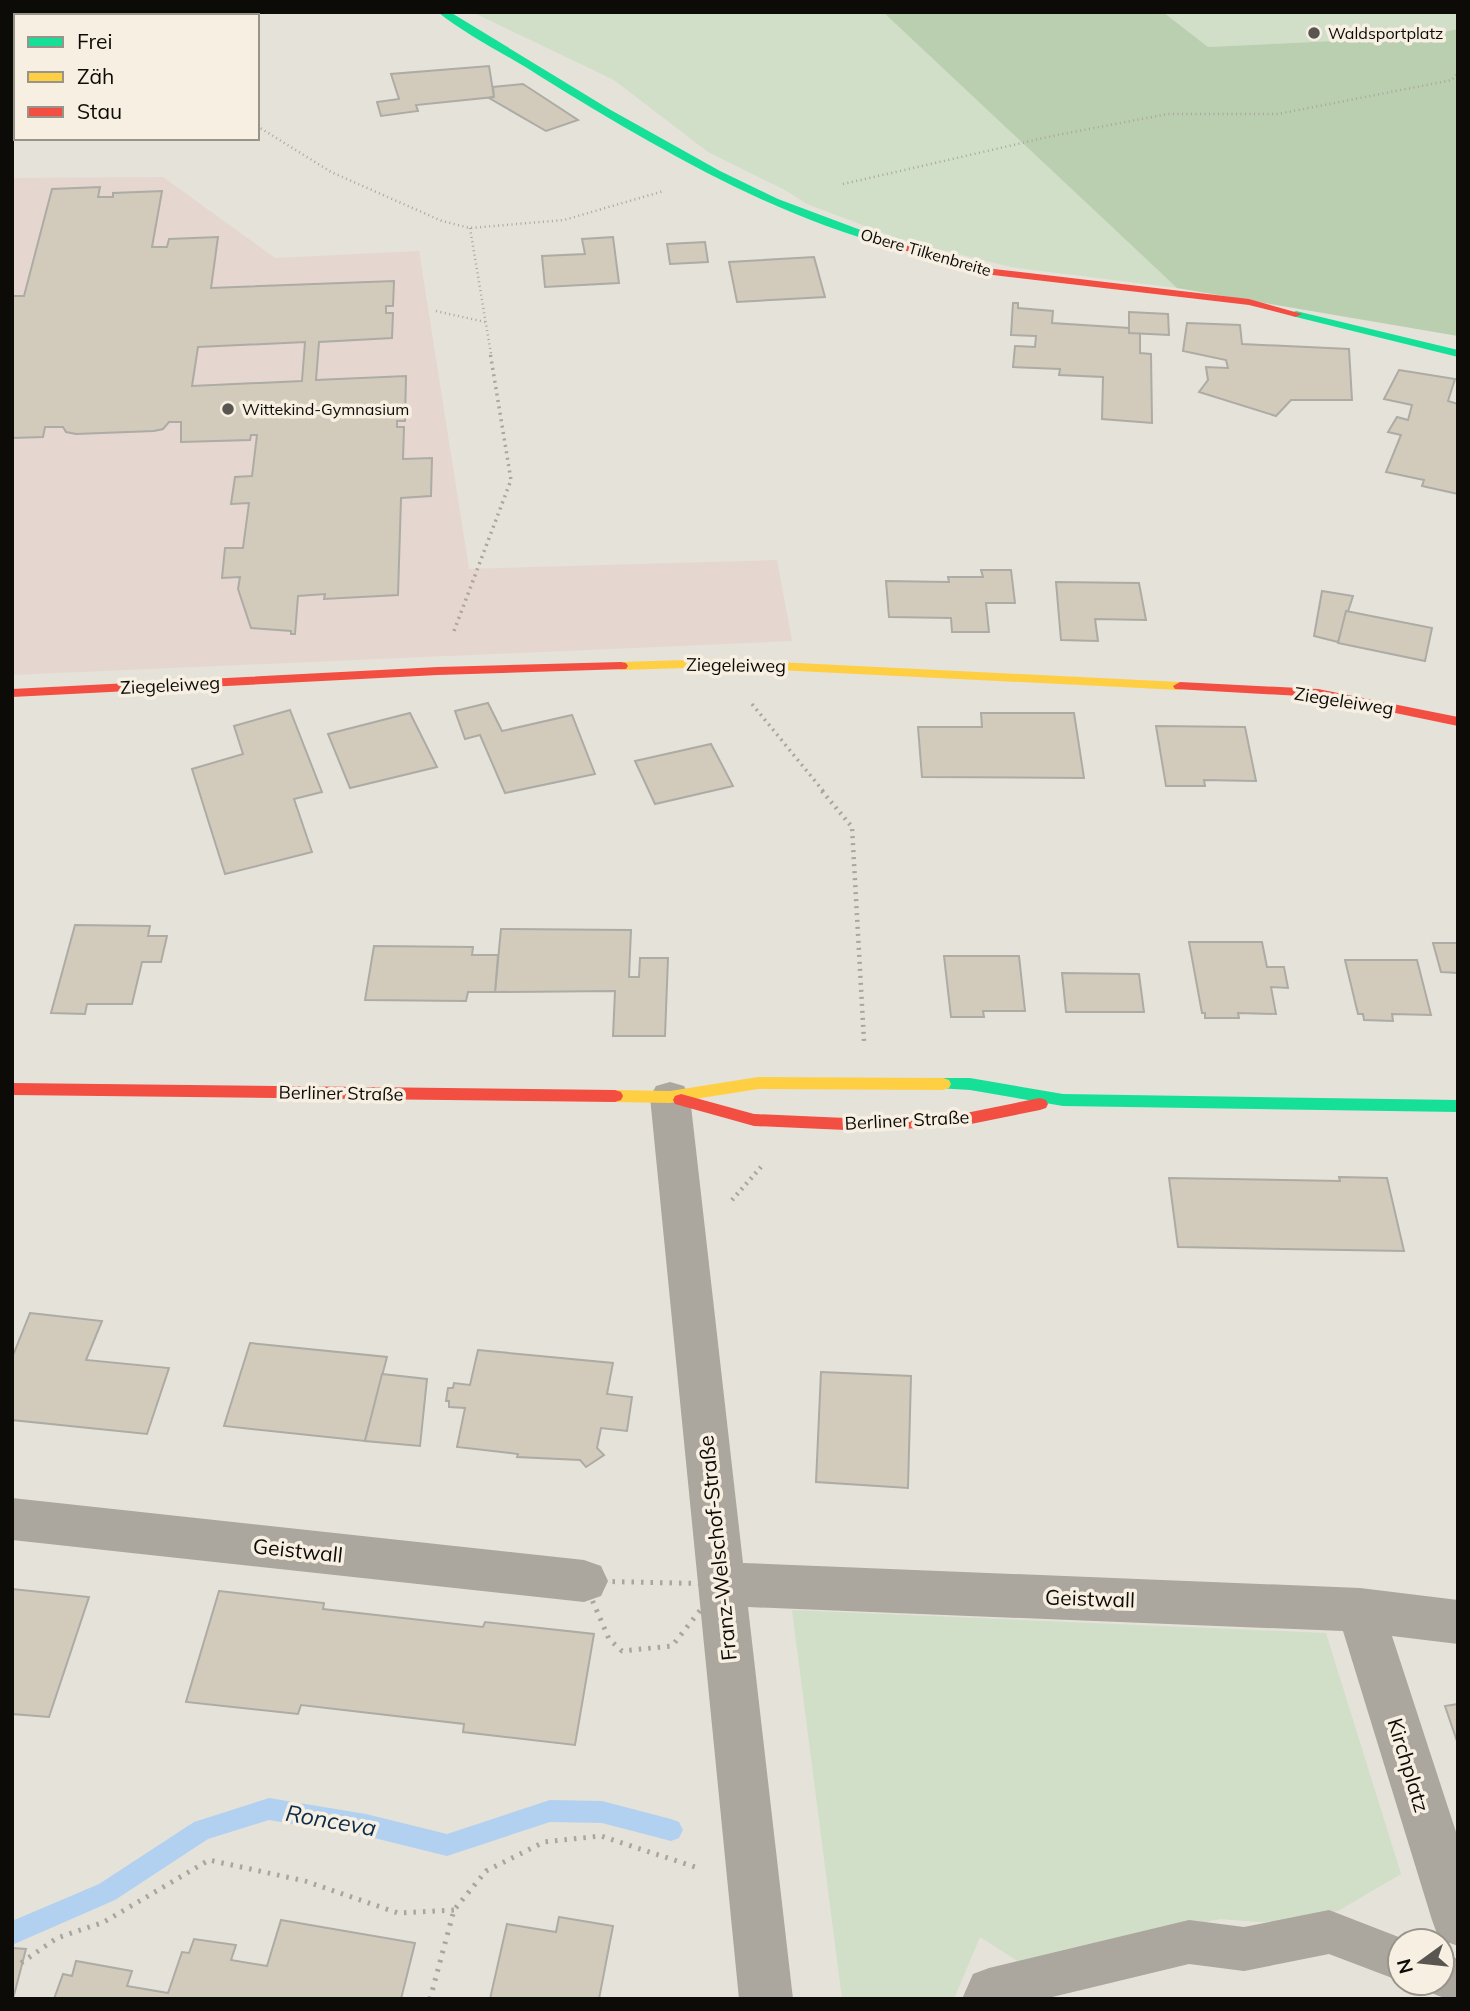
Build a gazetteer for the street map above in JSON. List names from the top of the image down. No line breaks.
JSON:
{"streets":{"street":["Obere Tilkenbreite","Ziegeleiweg","Berliner Straße","Franz-Welschof-Straße","Geistwall","Kirchplatz"]},"crossings":[["Berliner Straße","Franz-Welschof-Straße"],["Franz-Welschof-Straße","Geistwall"],["Geistwall","Kirchplatz"]],"water":["Ronceva"],"places":["Waldsportplatz","Wittekind-Gymnasium"],"legend":["Frei","Zäh","Stau"],"north":"left"}
